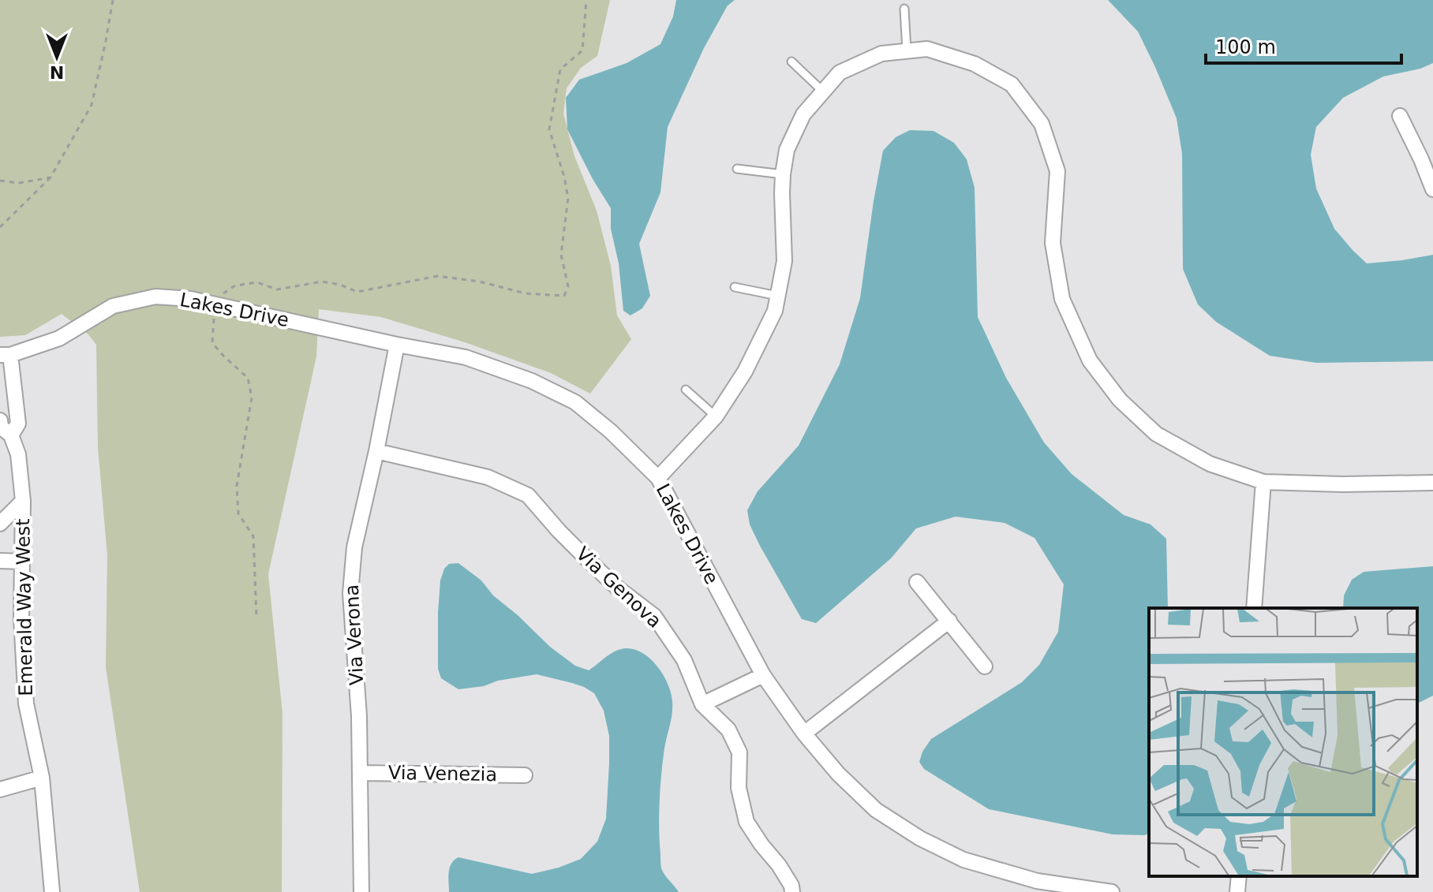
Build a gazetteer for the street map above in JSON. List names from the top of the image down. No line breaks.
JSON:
{"streets":{"street":["Lakes Drive","Via Genova","Emerald Way West","Via Verona","Via Venezia"]},"crossings":[["Lakes Drive","Emerald Way West"],["Lakes Drive","Via Verona"],["Via Genova","Via Verona"],["Via Verona","Via Venezia"]],"scale_bar":"100 m","north":"bottom"}
